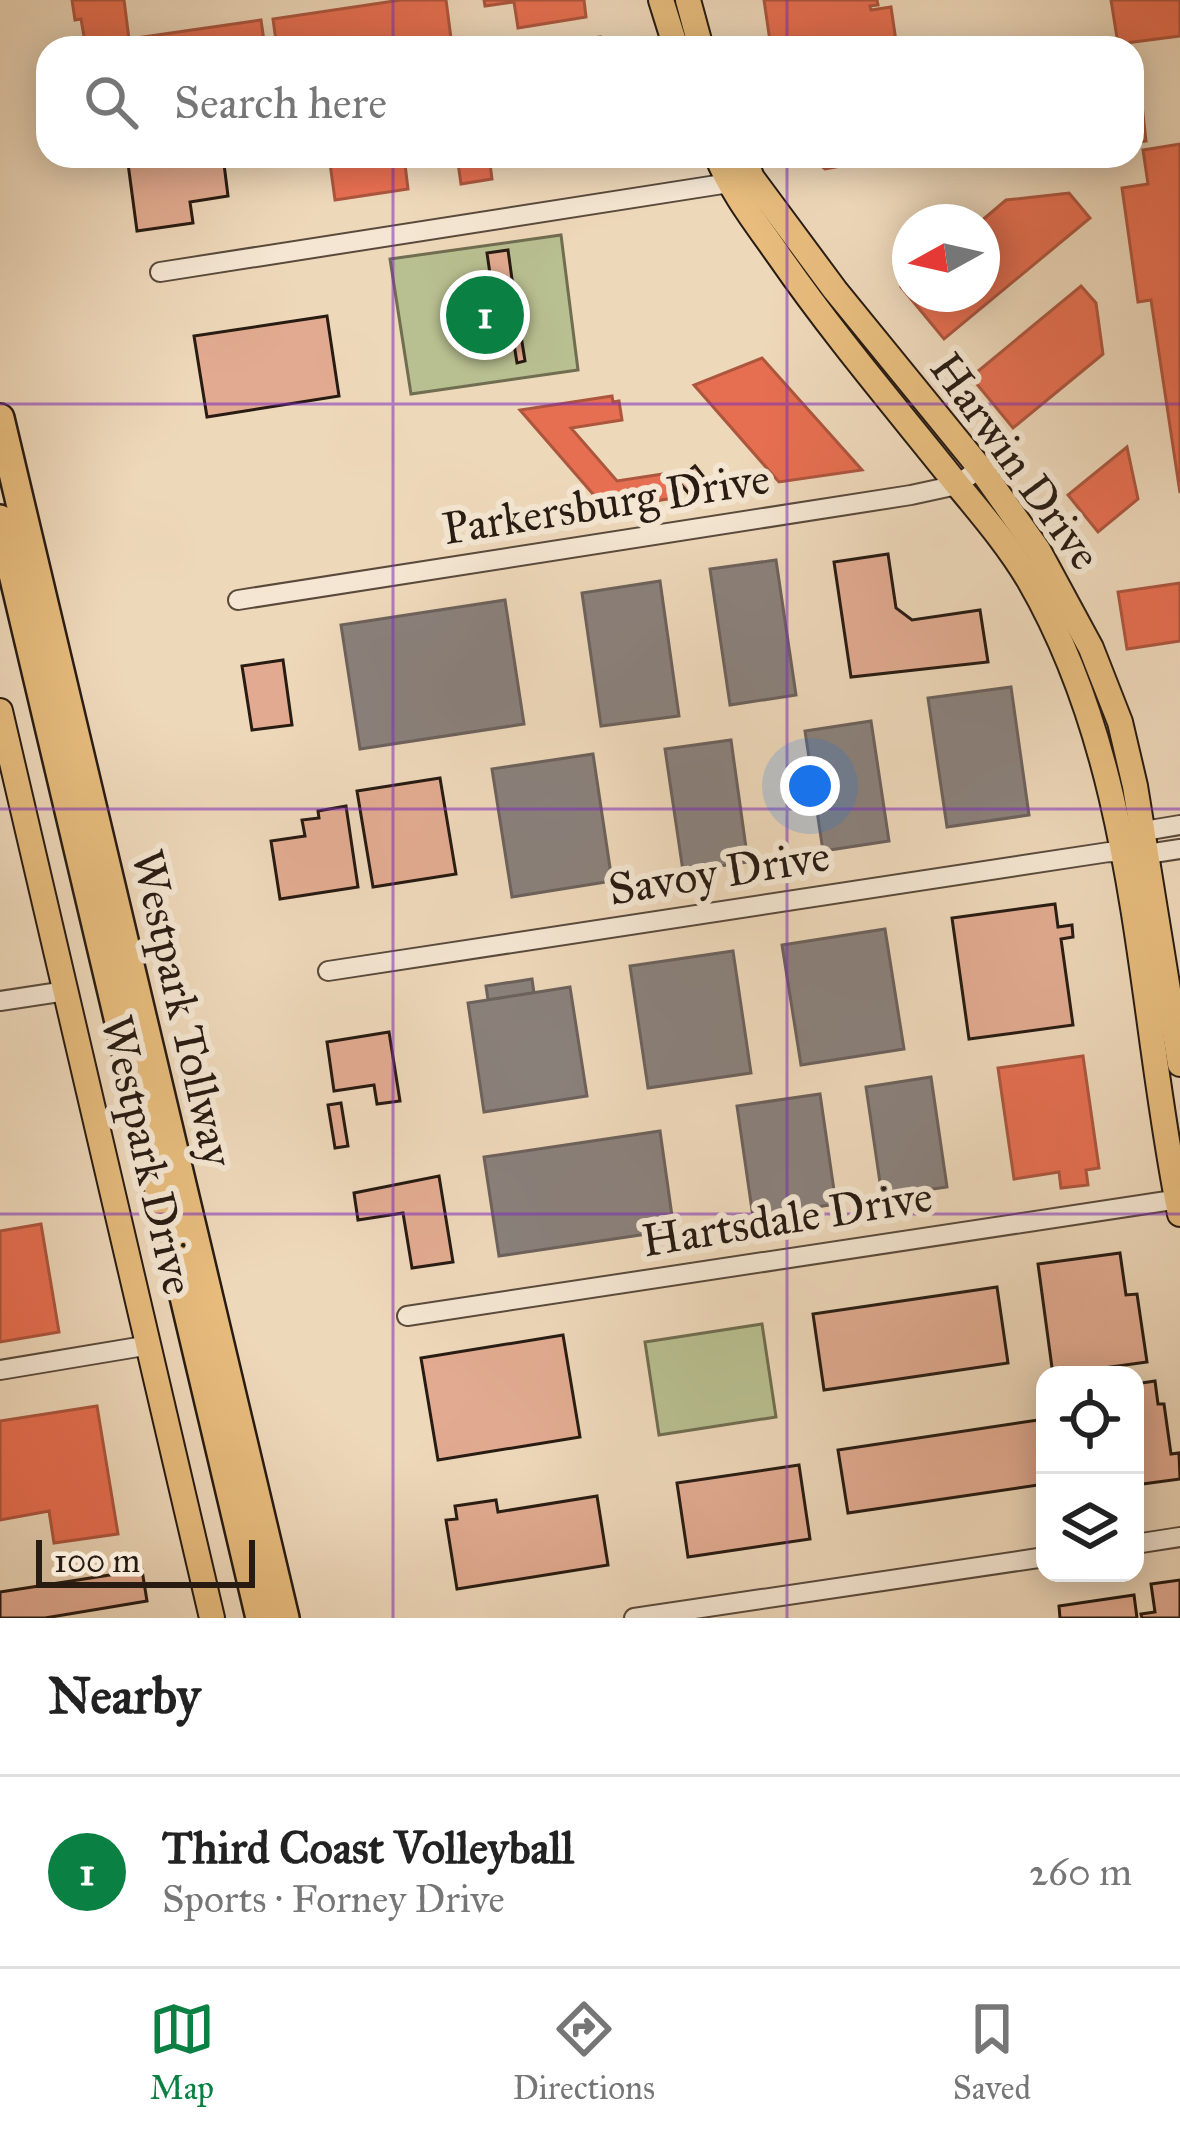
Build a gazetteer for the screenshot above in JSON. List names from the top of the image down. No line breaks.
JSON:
{"streets":{"highway":["Westpark Tollway"],"main road":["Harwin Drive","Westpark Drive"],"street":["Parkersburg Drive","Savoy Drive","Hartsdale Drive"]},"crossings":[["Harwin Drive","Parkersburg Drive"],["Harwin Drive","Savoy Drive"],["Harwin Drive","Hartsdale Drive"]],"scale_bar":"100 m","north":"left","page":{"search":"Search here","pins":"1","scale":"100 m","heading":"Nearby","list":[{"mark":"1","name":"Third Coast Volleyball","note":"Sports · Forney Drive","value":"260 m"}],"nav":["Map","Directions","Saved"]}}
